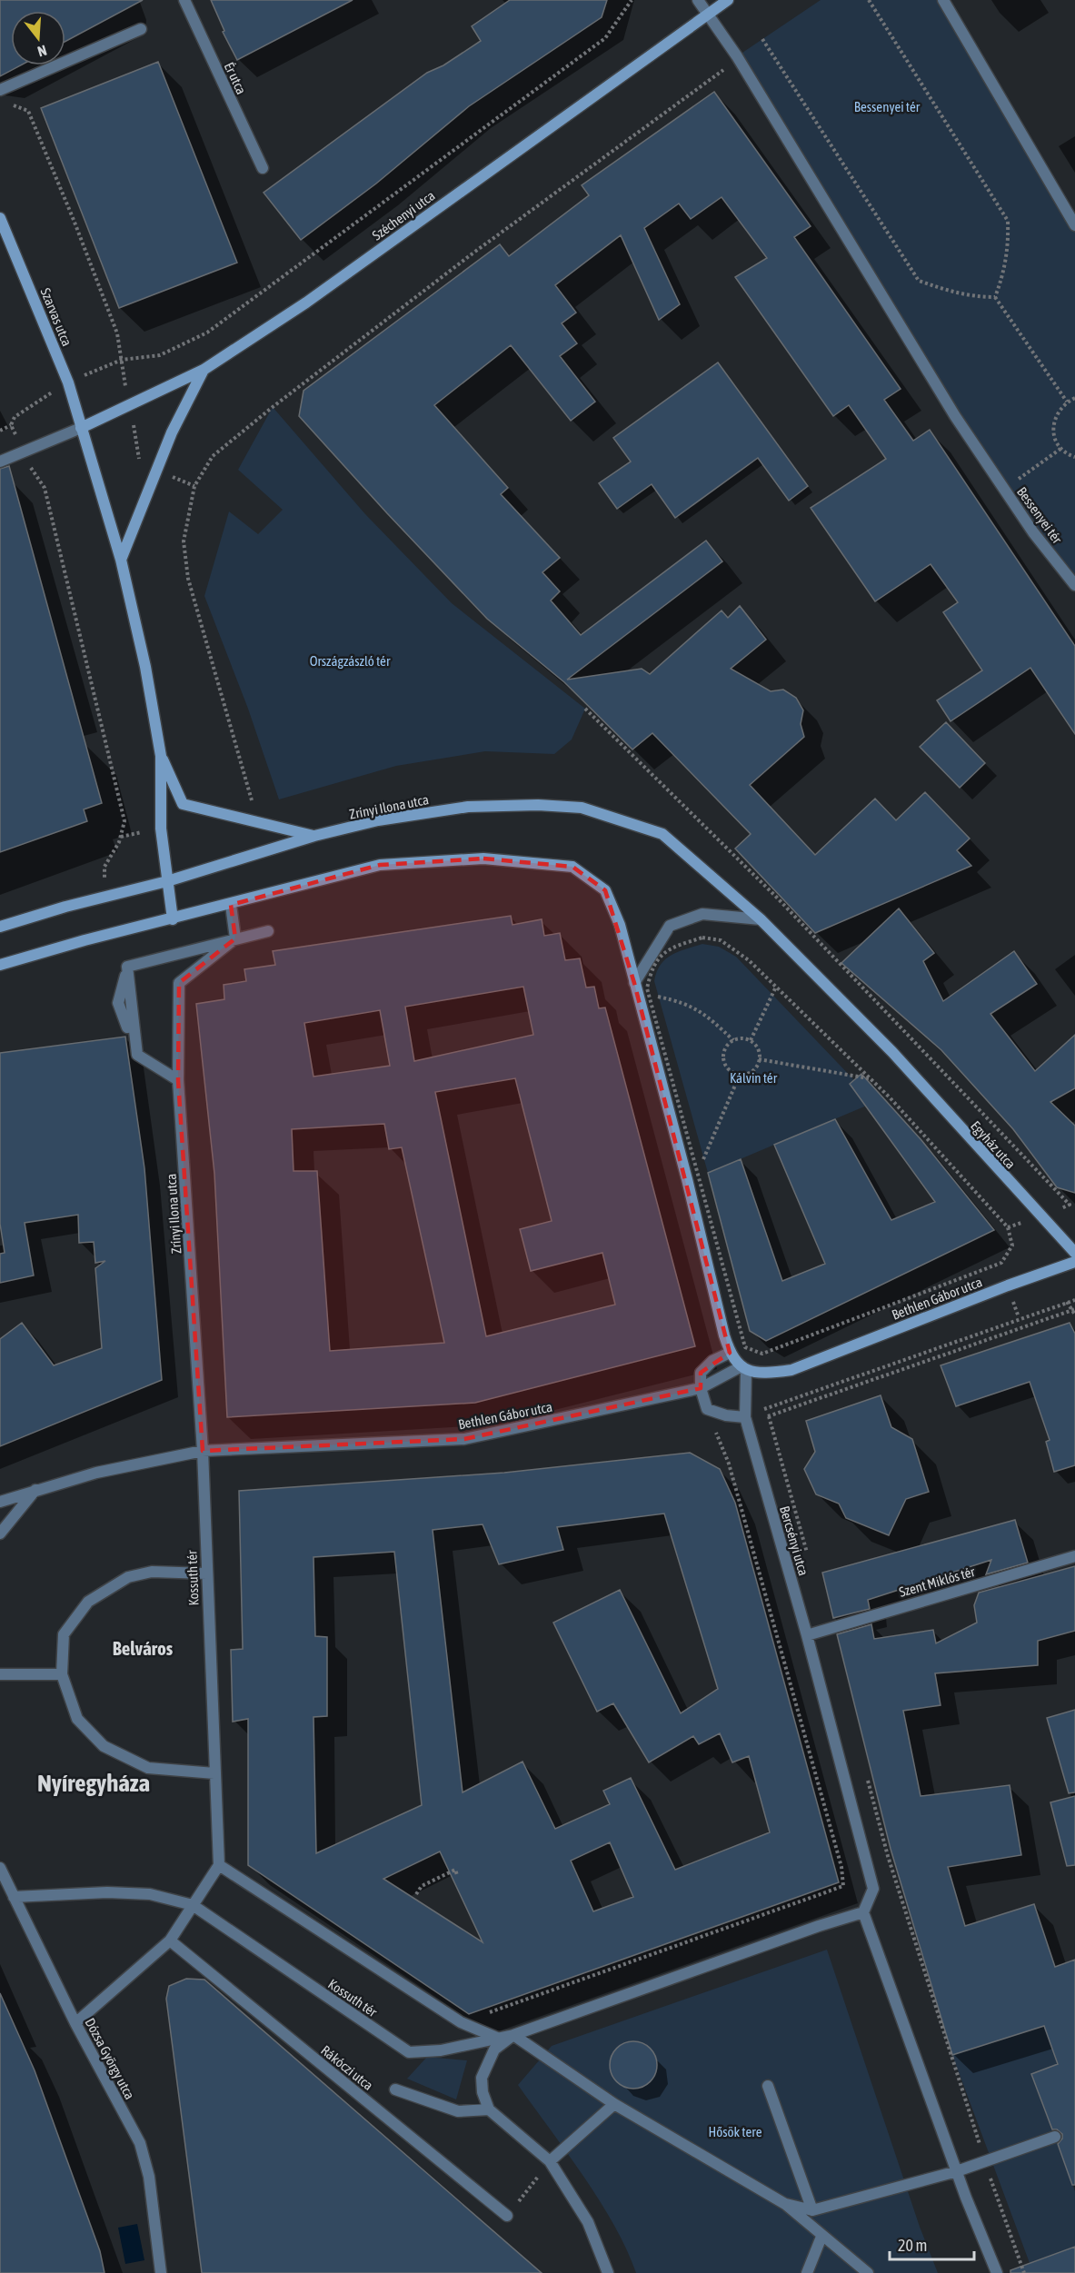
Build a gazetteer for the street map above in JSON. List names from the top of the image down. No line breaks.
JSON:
{"streets":{"street":["Ér utca","Széchenyi utca","Szarvas utca","Bessenyei tér","Zrínyi Ilona utca","Egyház utca","Bethlen Gábor utca","Bercsényi utca","Kossuth tér","Szent Miklós tér","Dózsa György utca","Rákóczi utca"]},"crossings":[["Széchenyi utca","Szarvas utca"],["Széchenyi utca","Bessenyei tér"],["Zrínyi Ilona utca","Egyház utca"],["Zrínyi Ilona utca","Bethlen Gábor utca"],["Zrínyi Ilona utca","Kossuth tér"],["Bethlen Gábor utca","Bercsényi utca"],["Bethlen Gábor utca","Kossuth tér"],["Bercsényi utca","Szent Miklós tér"],["Kossuth tér","Dózsa György utca"]],"districts":["Belváros","Nyíregyháza"],"parks":["Bessenyei tér","Országzászló tér","Kálvin tér","Hősök tere"],"scale_bar":"20 m","north":"bottom"}
